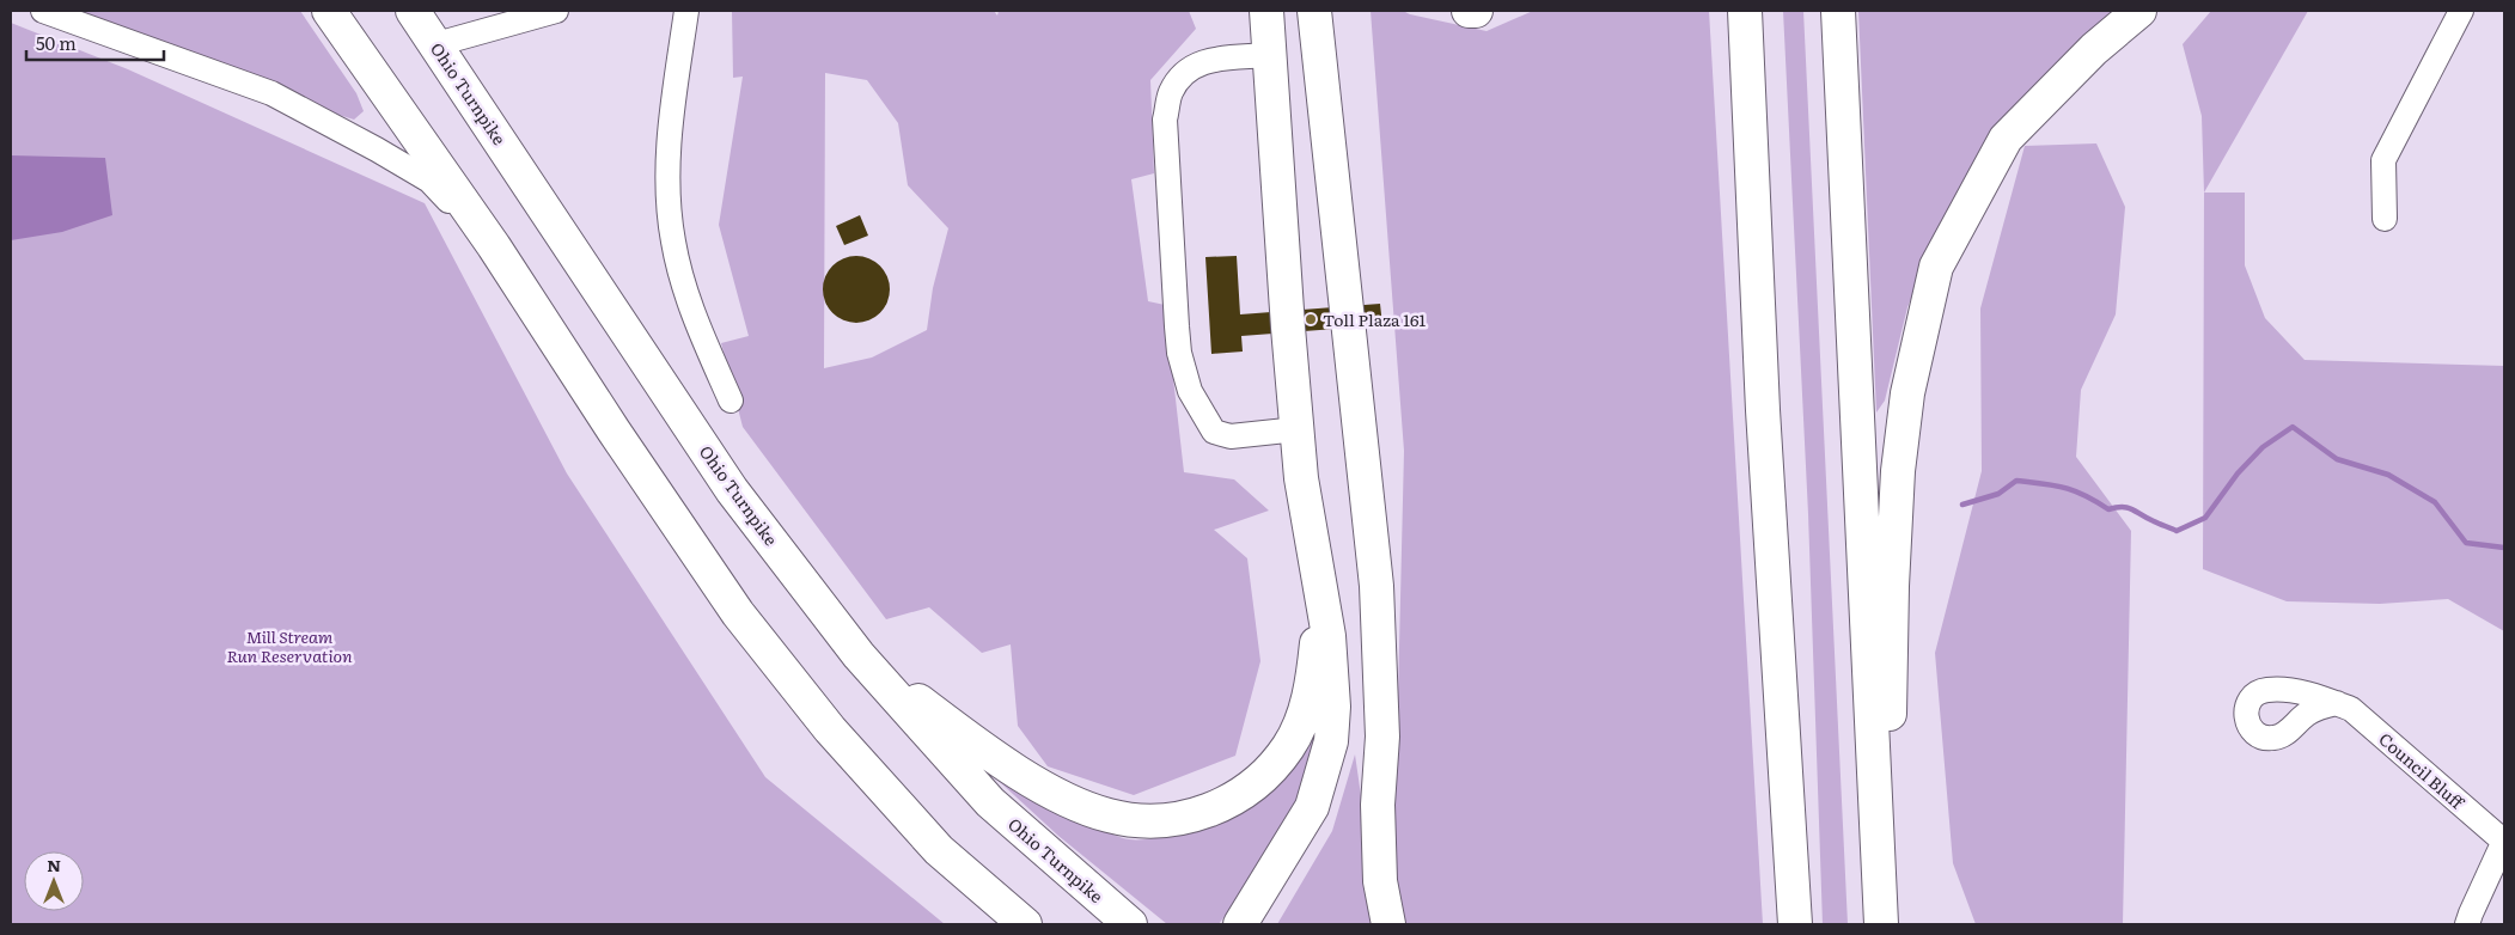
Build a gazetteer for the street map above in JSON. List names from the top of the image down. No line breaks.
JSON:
{"streets":{"highway":["Ohio Turnpike"],"street":["Council Bluff"]},"parks":["Mill Stream Run Reservation"],"places":["Toll Plaza 161"],"scale_bar":"50 m","north":"top"}
